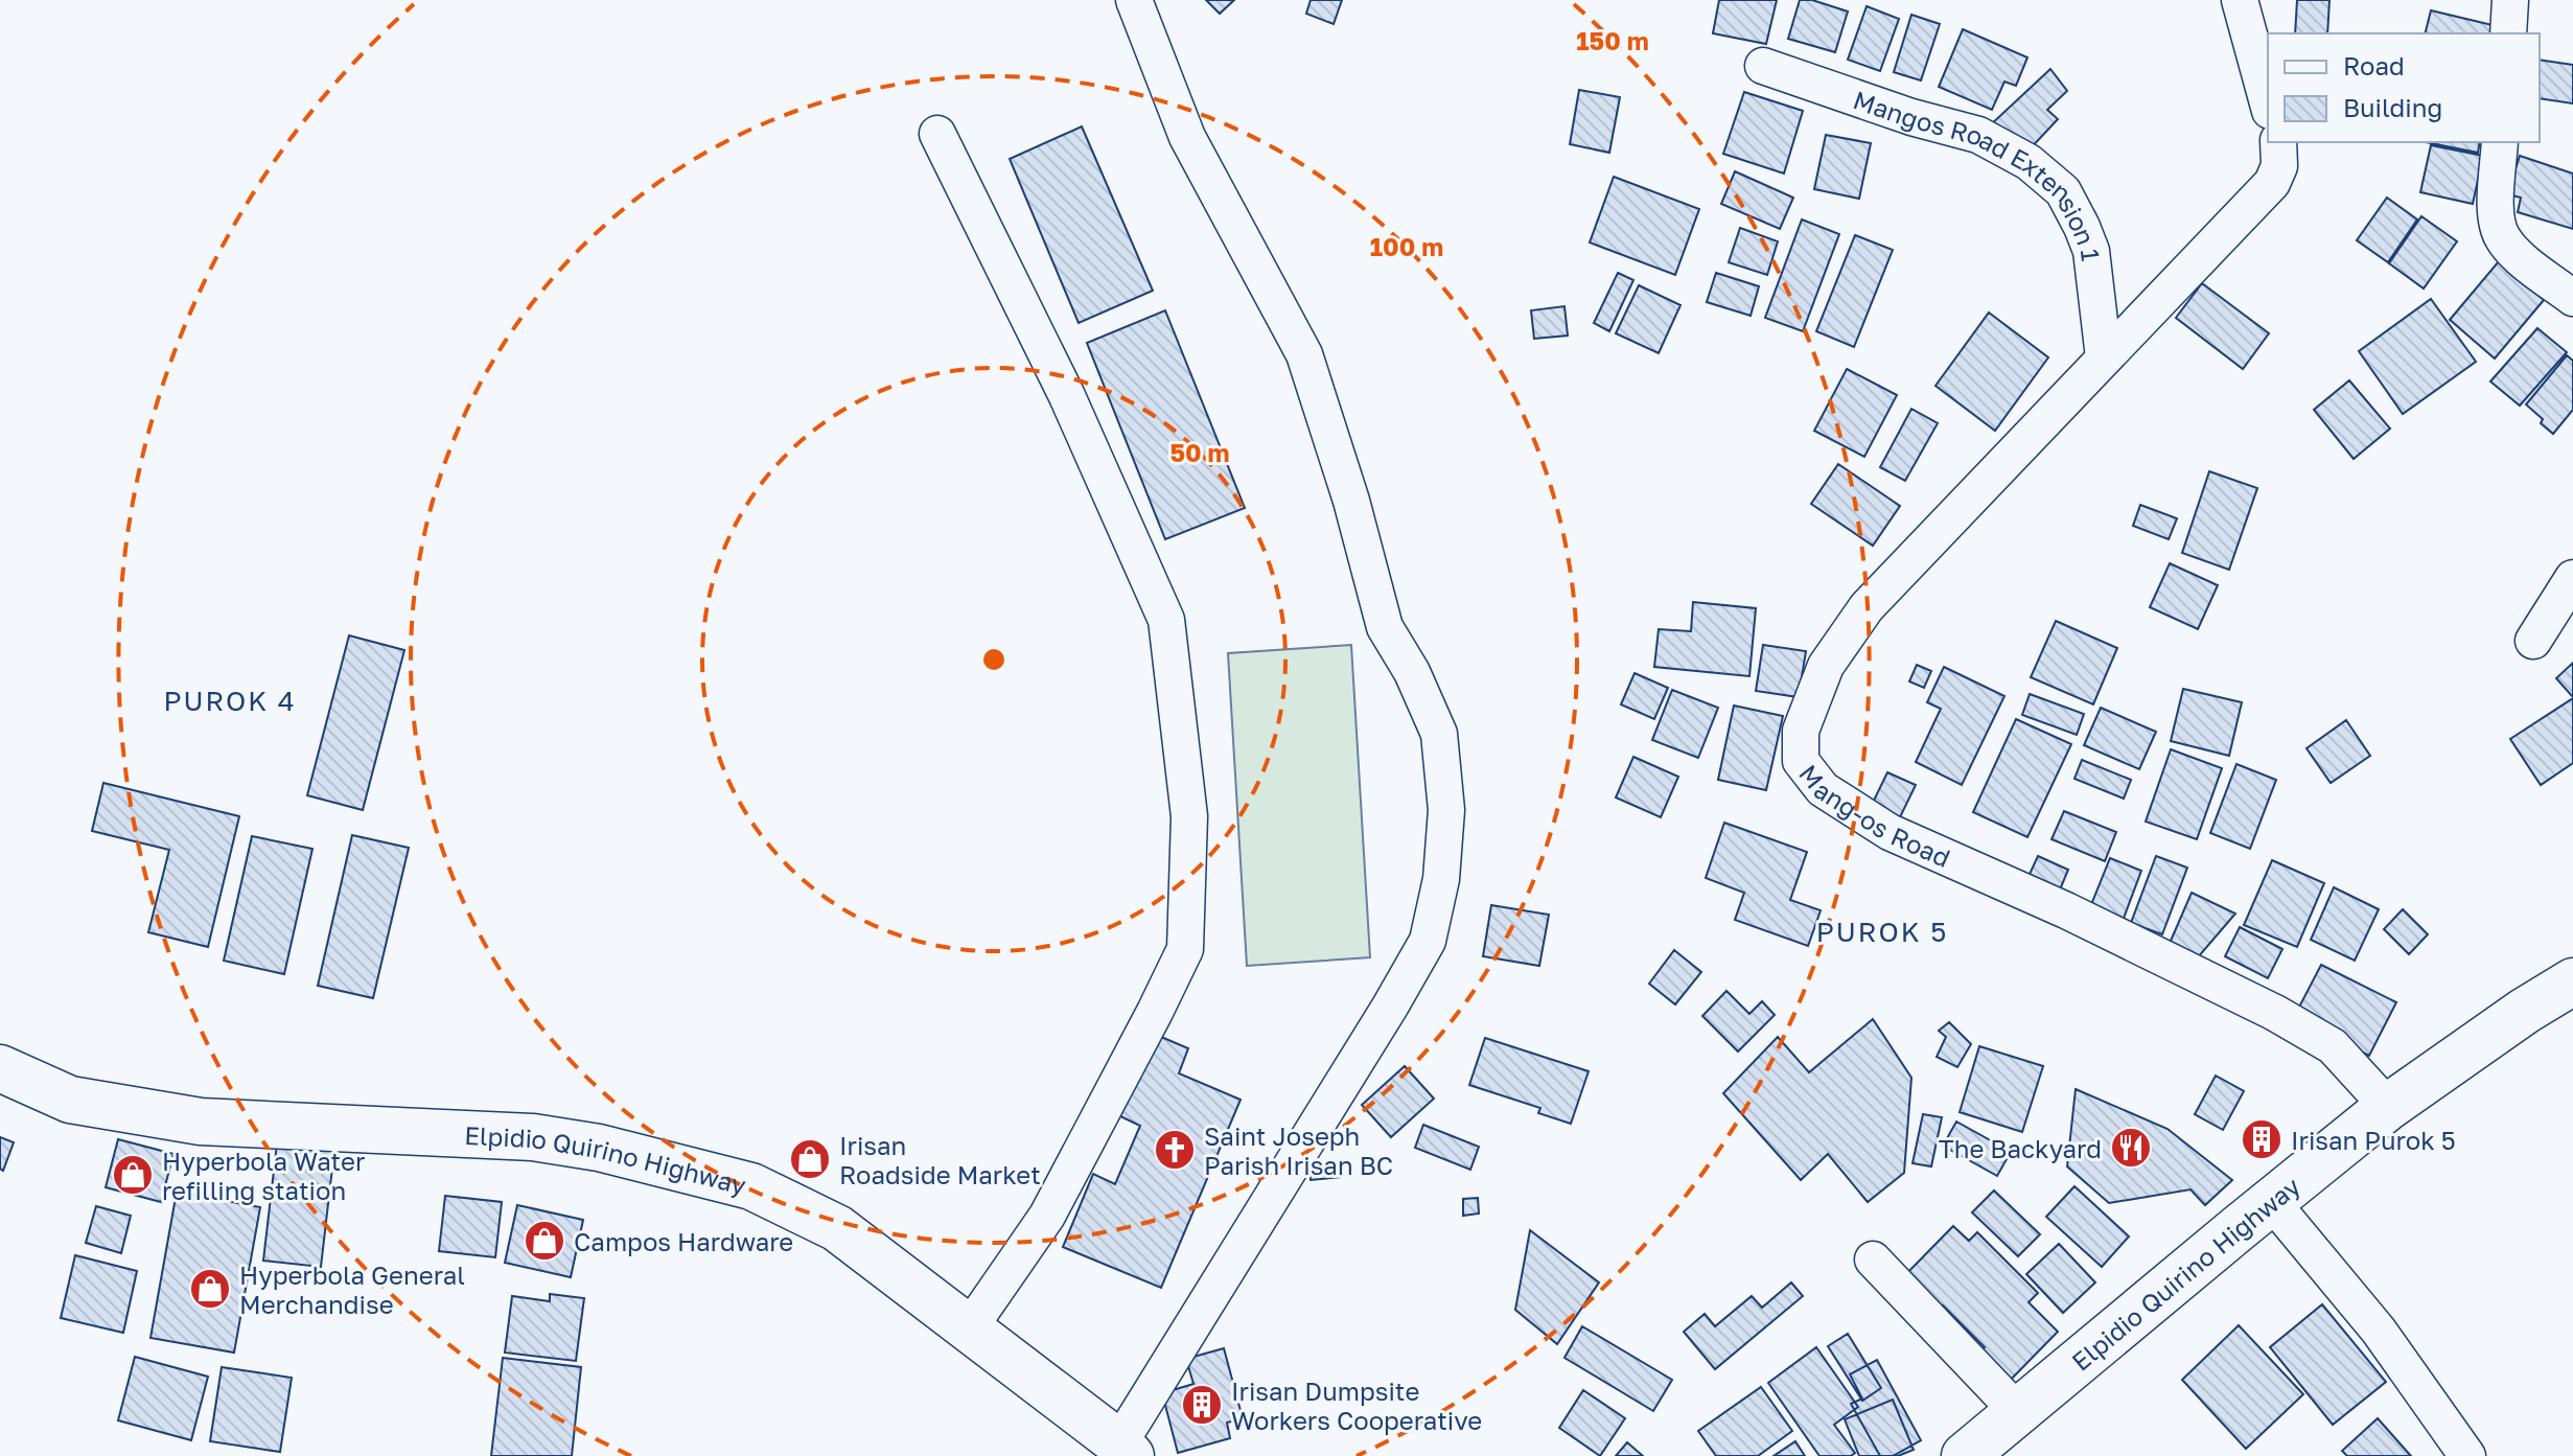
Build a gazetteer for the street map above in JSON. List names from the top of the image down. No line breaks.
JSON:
{"streets":{"highway":["Elpidio Quirino Highway"],"street":["Mangos Road Extension 1","Mang-os Road"]},"crossings":[["Mangos Road Extension 1","Mang-os Road"],["Mang-os Road","Elpidio Quirino Highway"]],"districts":["PUROK 4","PUROK 5"],"places":{"building":["Irisan Purok 5","Irisan Dumpsite Workers Cooperative"],"restaurant":["The Backyard"],"church":["Saint Joseph Parish Irisan BC"],"shop":["Irisan Roadside Market","Hyperbola Water refilling station","Campos Hardware","Hyperbola General Merchandise"]},"legend":["Road","Building"],"rings":["150 m","100 m","50 m"]}
